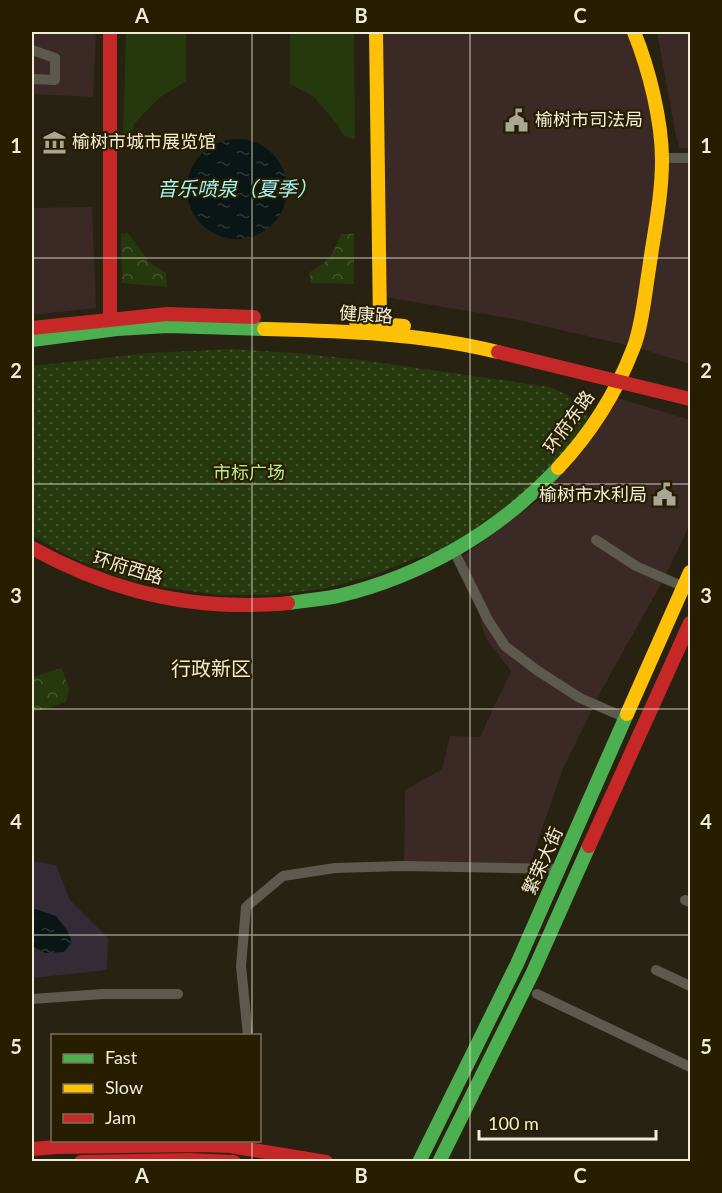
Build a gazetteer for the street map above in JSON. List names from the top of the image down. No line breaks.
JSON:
{"streets":{"main road":["健康路","环府东路","环府西路","繁荣大街"]},"crossings":[["健康路","环府东路"],["环府东路","环府西路"]],"districts":["行政新区"],"water":["音乐喷泉（夏季）"],"parks":["市标广场"],"places":{"public building":["榆树市司法局","榆树市水利局"],"museum":["榆树市城市展览馆"]},"legend":["Fast","Slow","Jam"],"scale_bar":"100 m","grid":{"columns":["A","B","C"],"rows":["1","2","3","4","5"]}}
